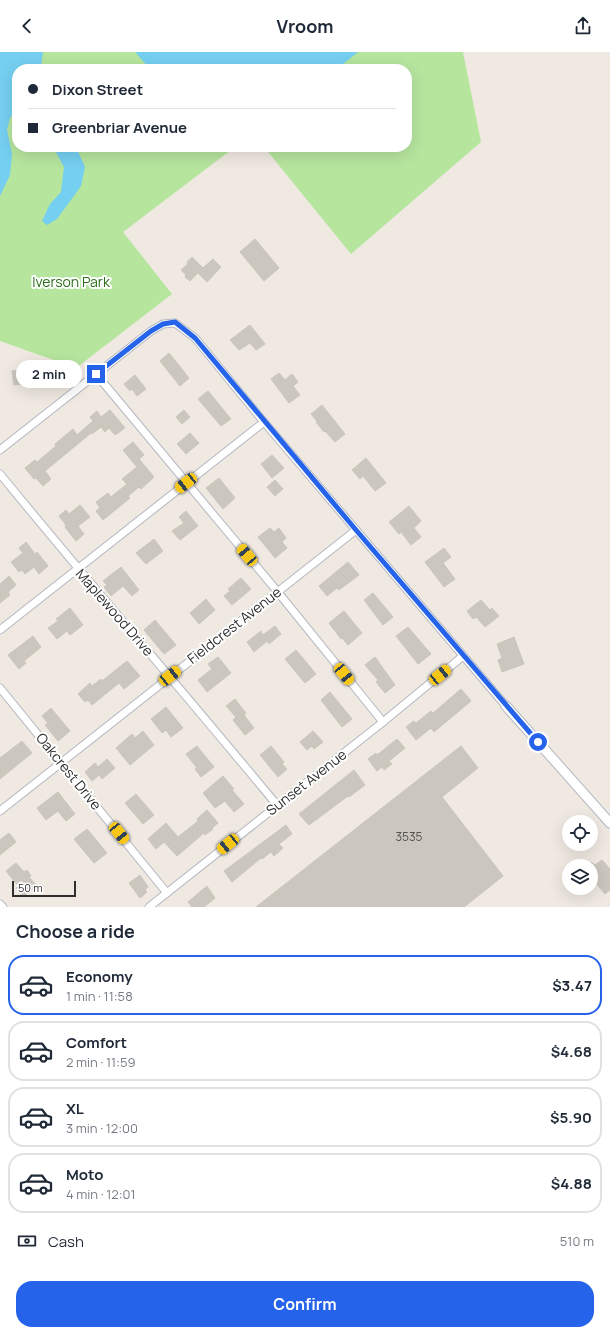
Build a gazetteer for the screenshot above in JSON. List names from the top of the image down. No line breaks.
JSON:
{"streets":{"street":["Maplewood Drive","Fieldcrest Avenue","Oakcrest Drive","Sunset Avenue"]},"crossings":[["Maplewood Drive","Fieldcrest Avenue"],["Maplewood Drive","Sunset Avenue"],["Fieldcrest Avenue","Oakcrest Drive"],["Oakcrest Drive","Sunset Avenue"]],"parks":["Iverson Park"],"house_numbers":["3535"],"scale_bar":"50 m","page":{"header":"Vroom","banner":["Dixon Street","Greenbriar Avenue"],"bubble":"2 min","scale":"50 m","heading":"Choose a ride","list":[{"name":"Economy","note":"1 min · 11:58","value":"$3.47"},{"name":"Comfort","note":"2 min · 11:59","value":"$4.68"},{"name":"XL","note":"3 min · 12:00","value":"$5.90"},{"name":"Moto","note":"4 min · 12:01","value":"$4.88"}],"pay":["Cash","510 m"],"buttons":"Confirm"}}
